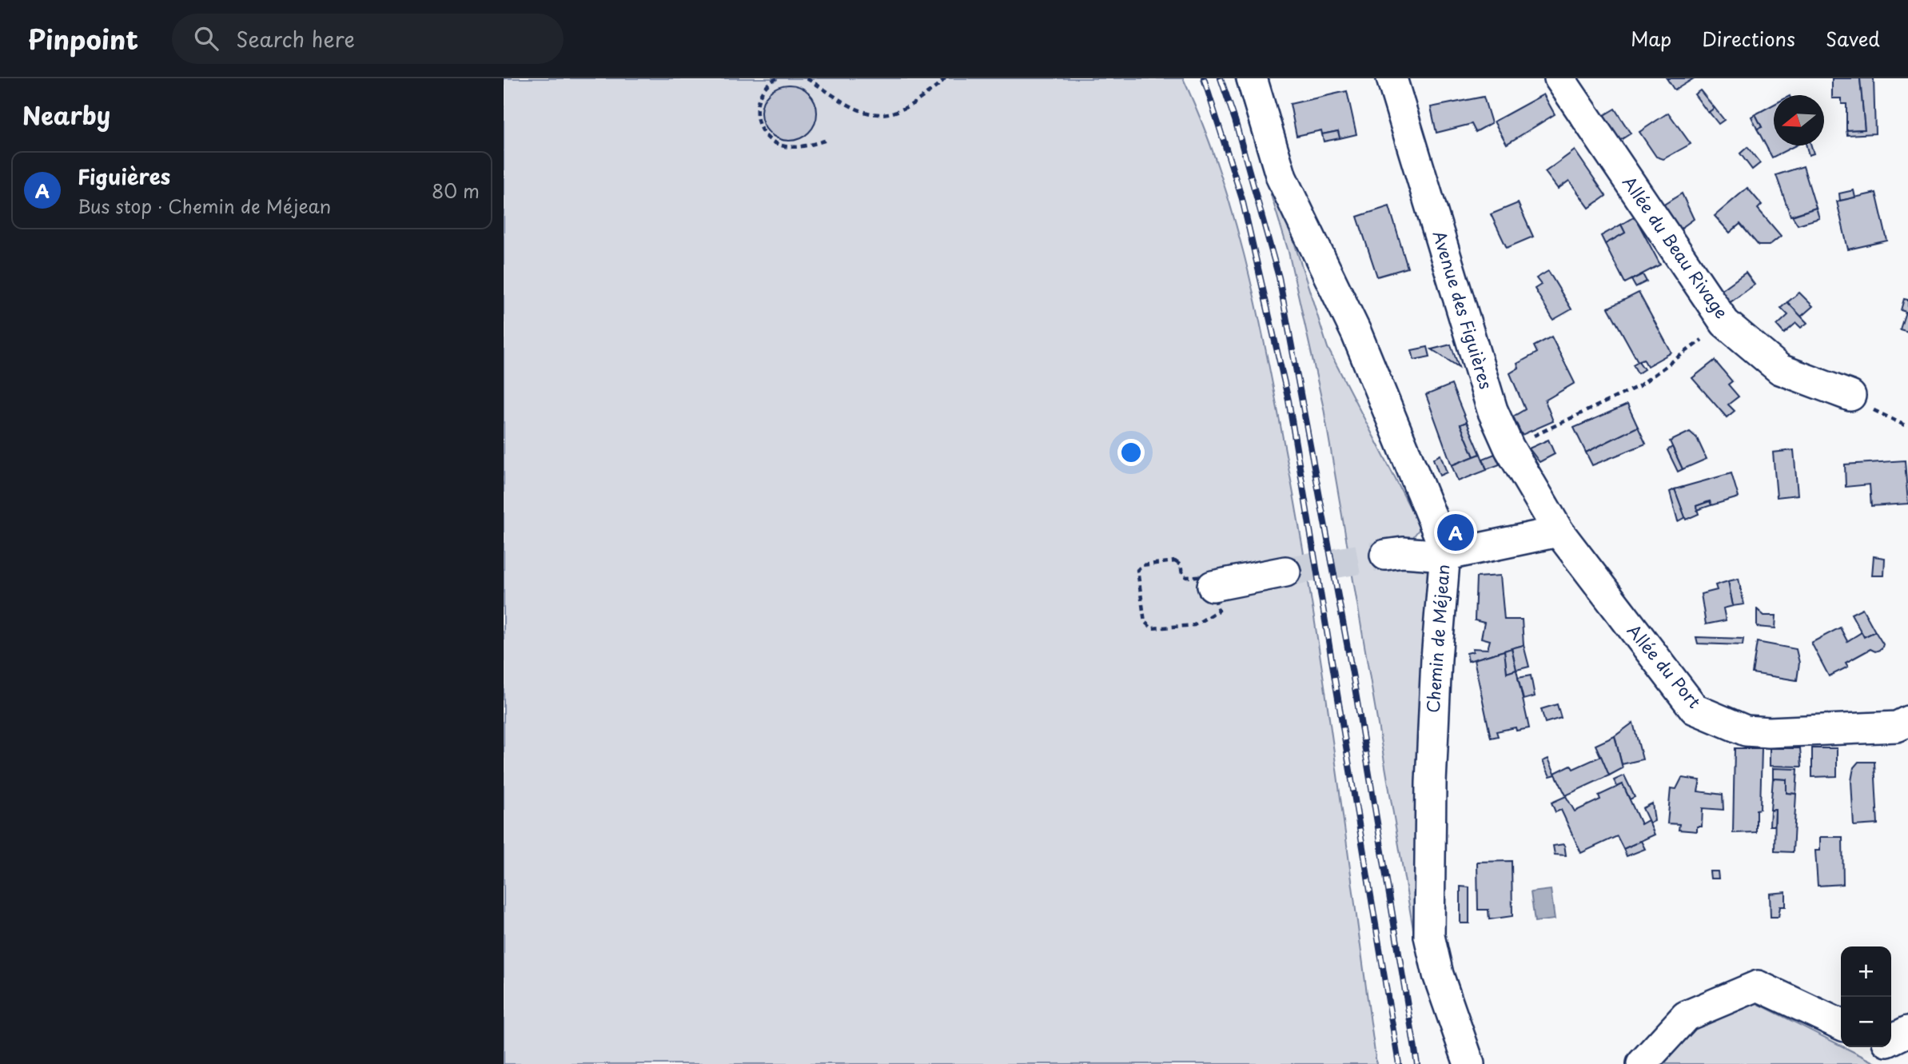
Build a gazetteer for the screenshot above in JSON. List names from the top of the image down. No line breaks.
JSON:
{"streets":{"street":["Allée du Beau Rivage","Avenue des Figuières","Chemin de Méjean","Allée du Port"]},"crossings":[["Avenue des Figuières","Allée du Port"]],"north":"left","page":{"header":"Pinpoint","search":"Search here","nav":["Map","Directions","Saved"],"heading":"Nearby","list":[{"mark":"A","name":"Figuières","note":"Bus stop · Chemin de Méjean","value":"80 m"}],"pins":"A","map_buttons":["+","−"]}}
